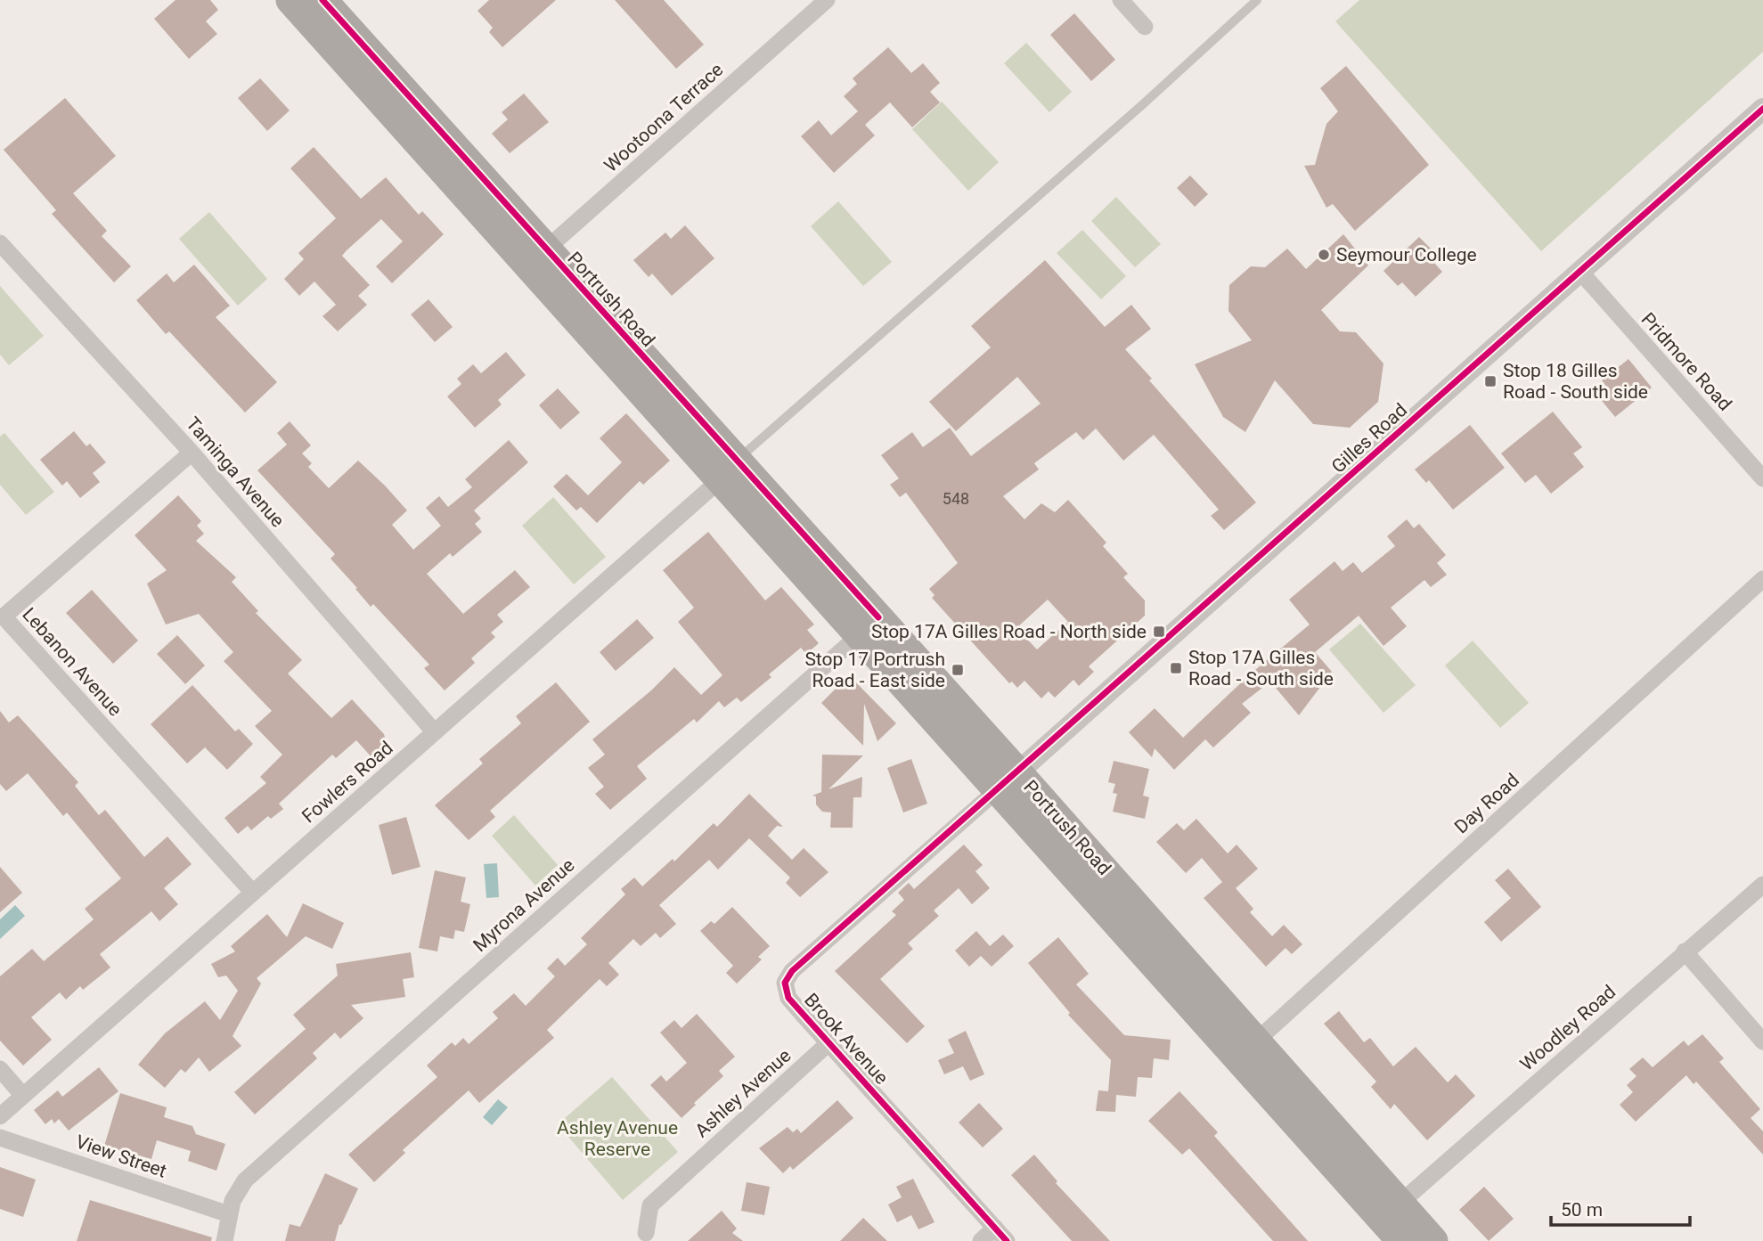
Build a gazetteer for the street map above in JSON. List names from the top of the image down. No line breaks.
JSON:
{"streets":{"highway":["Portrush Road"],"street":["Wootoona Terrace","Pridmore Road","Gilles Road","Taminga Avenue","Lebanon Avenue","Fowlers Road","Day Road","Myrona Avenue","Woodley Road","Brook Avenue","Ashley Avenue","View Street"]},"crossings":[["Wootoona Terrace","Portrush Road"],["Portrush Road","Gilles Road"],["Portrush Road","Fowlers Road"],["Portrush Road","Day Road"],["Portrush Road","Myrona Avenue"],["Portrush Road","Woodley Road"],["Portrush Road","Brook Avenue"],["Pridmore Road","Gilles Road"],["Gilles Road","Brook Avenue"],["Taminga Avenue","Lebanon Avenue"],["Taminga Avenue","Fowlers Road"],["Lebanon Avenue","Fowlers Road"],["Myrona Avenue","View Street"],["Brook Avenue","Ashley Avenue"]],"parks":["Ashley Avenue Reserve"],"places":{"other":["Seymour College"],"transit":["Stop 18 Gilles Road - South side","Stop 17A Gilles Road - North side","Stop 17A Gilles Road - South side","Stop 17 Portrush Road - East side"]},"house_numbers":["548"],"scale_bar":"50 m"}
